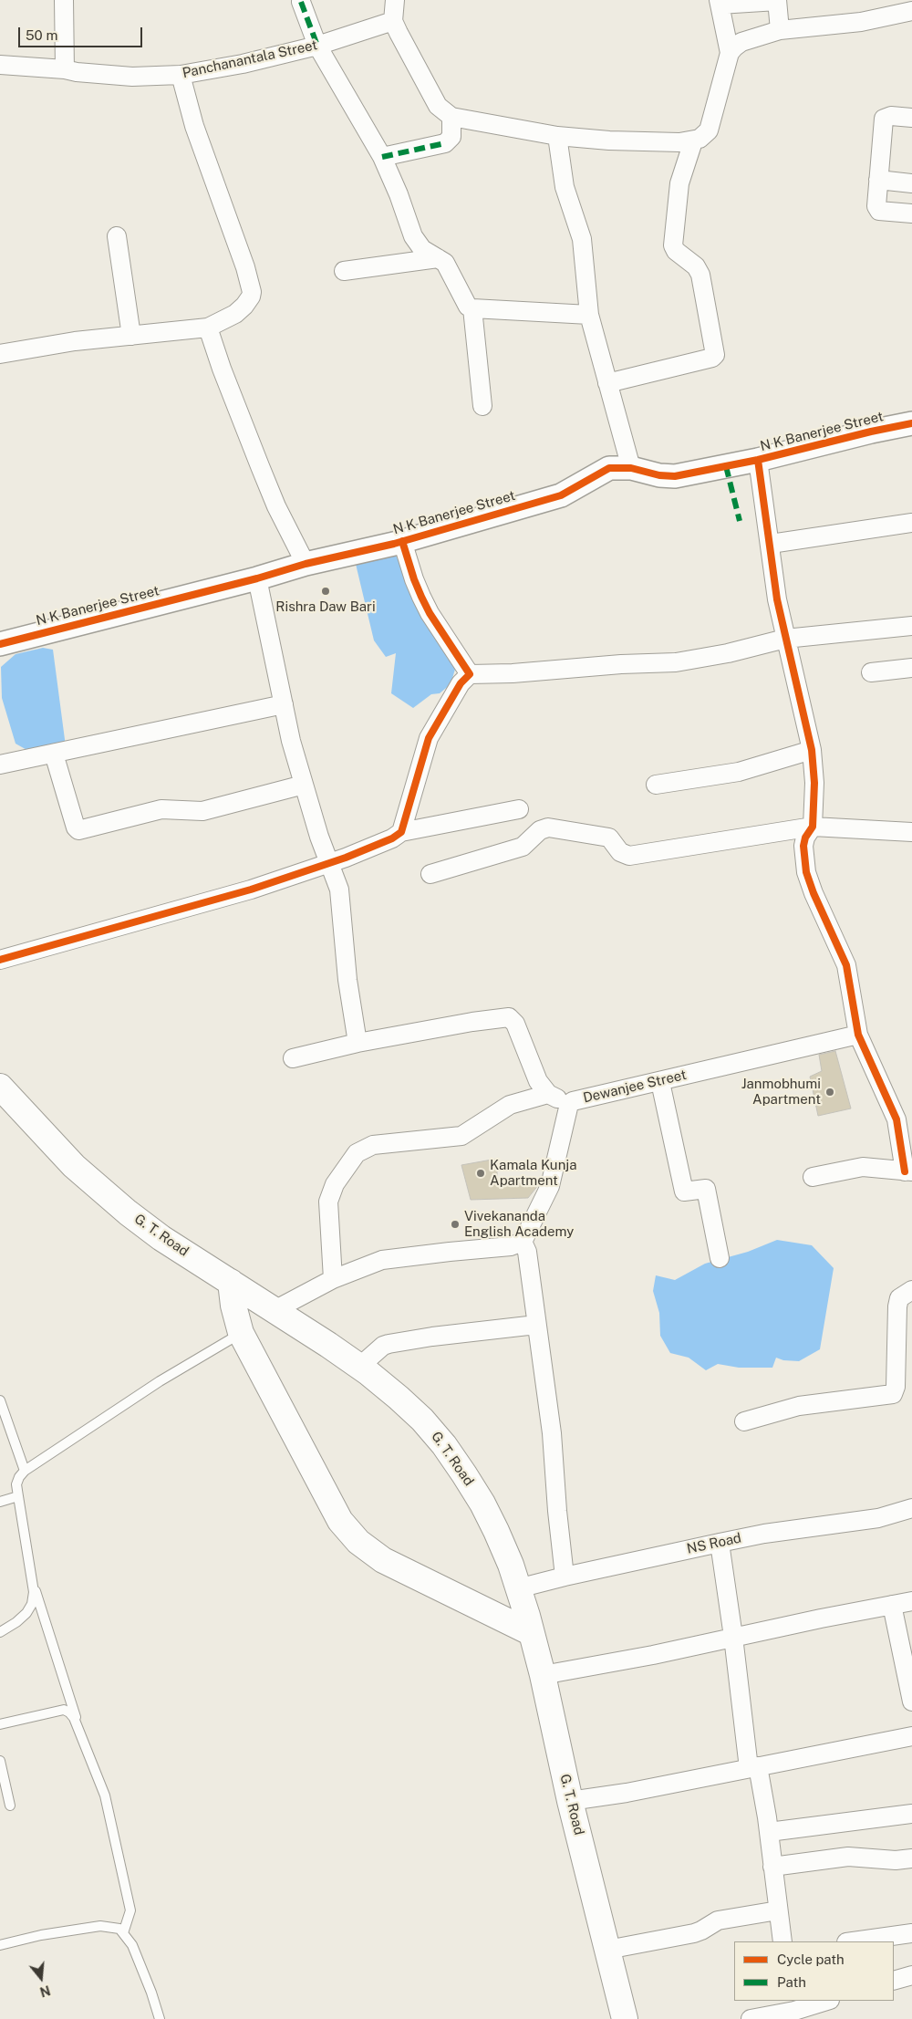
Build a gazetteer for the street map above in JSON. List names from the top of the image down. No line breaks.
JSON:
{"streets":{"main road":["G. T. Road"],"street":["Panchanantala Street","N K Banerjee Street","Dewanjee Street","NS Road"]},"crossings":[["G. T. Road","NS Road"]],"places":["Rishra Daw Bari","Janmobhumi Apartment","Kamala Kunja Apartment","Vivekananda English Academy"],"legend":["Cycle path","Path"],"scale_bar":"50 m","north":"bottom"}
